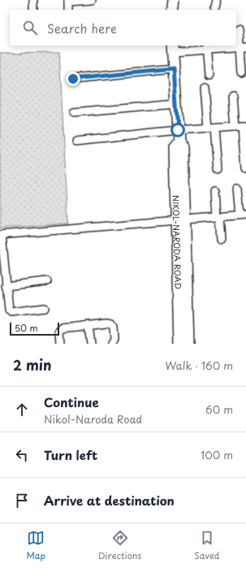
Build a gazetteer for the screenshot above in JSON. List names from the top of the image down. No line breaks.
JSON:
{"streets":{"main road":["NIKOL-NARODA ROAD"]},"scale_bar":"50 m","page":{"search":"Search here","scale":"50 m","heading":["2 min","Walk · 160 m"],"list":[["Continue","Nikol-Naroda Road","60 m"],["Turn left","100 m"],"Arrive at destination"],"nav":["Map","Directions","Saved"]}}
